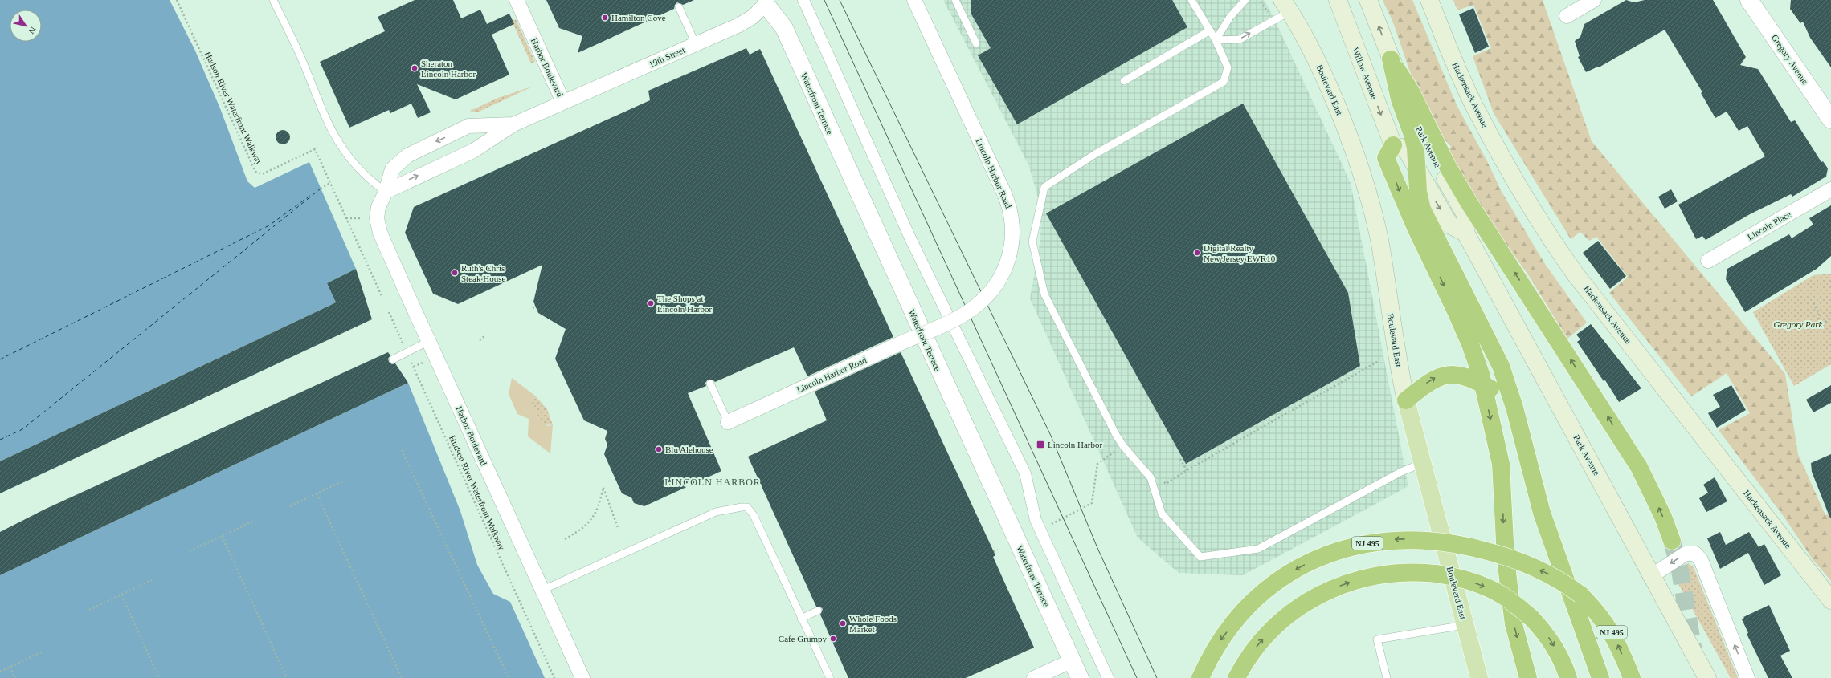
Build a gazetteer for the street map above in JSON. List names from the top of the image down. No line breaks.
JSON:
{"streets":{"highway":["NJ 495"],"main road":["Willow Avenue","Boulevard East","Hackensack Avenue","Park Avenue"],"street":["19th Street","Gregory Avenue","Harbor Boulevard","Waterfront Terrace","Lincoln Harbor Road","Lincoln Place"],"path":["Hudson River Waterfront Walkway"]},"crossings":[["19th Street","Harbor Boulevard"],["19th Street","Waterfront Terrace"]],"districts":["LINCOLN HARBOR"],"parks":["Gregory Park"],"places":{"other":["Hamilton Cove","Sheraton Lincoln Harbor","Digital Realty New Jersey EWR10","Ruth's Chris Steak House","The Shops at Lincoln Harbor","Blu Alehouse","Whole Foods Market","Cafe Grumpy"],"transit":["Lincoln Harbor"]},"north":"bottom right"}
